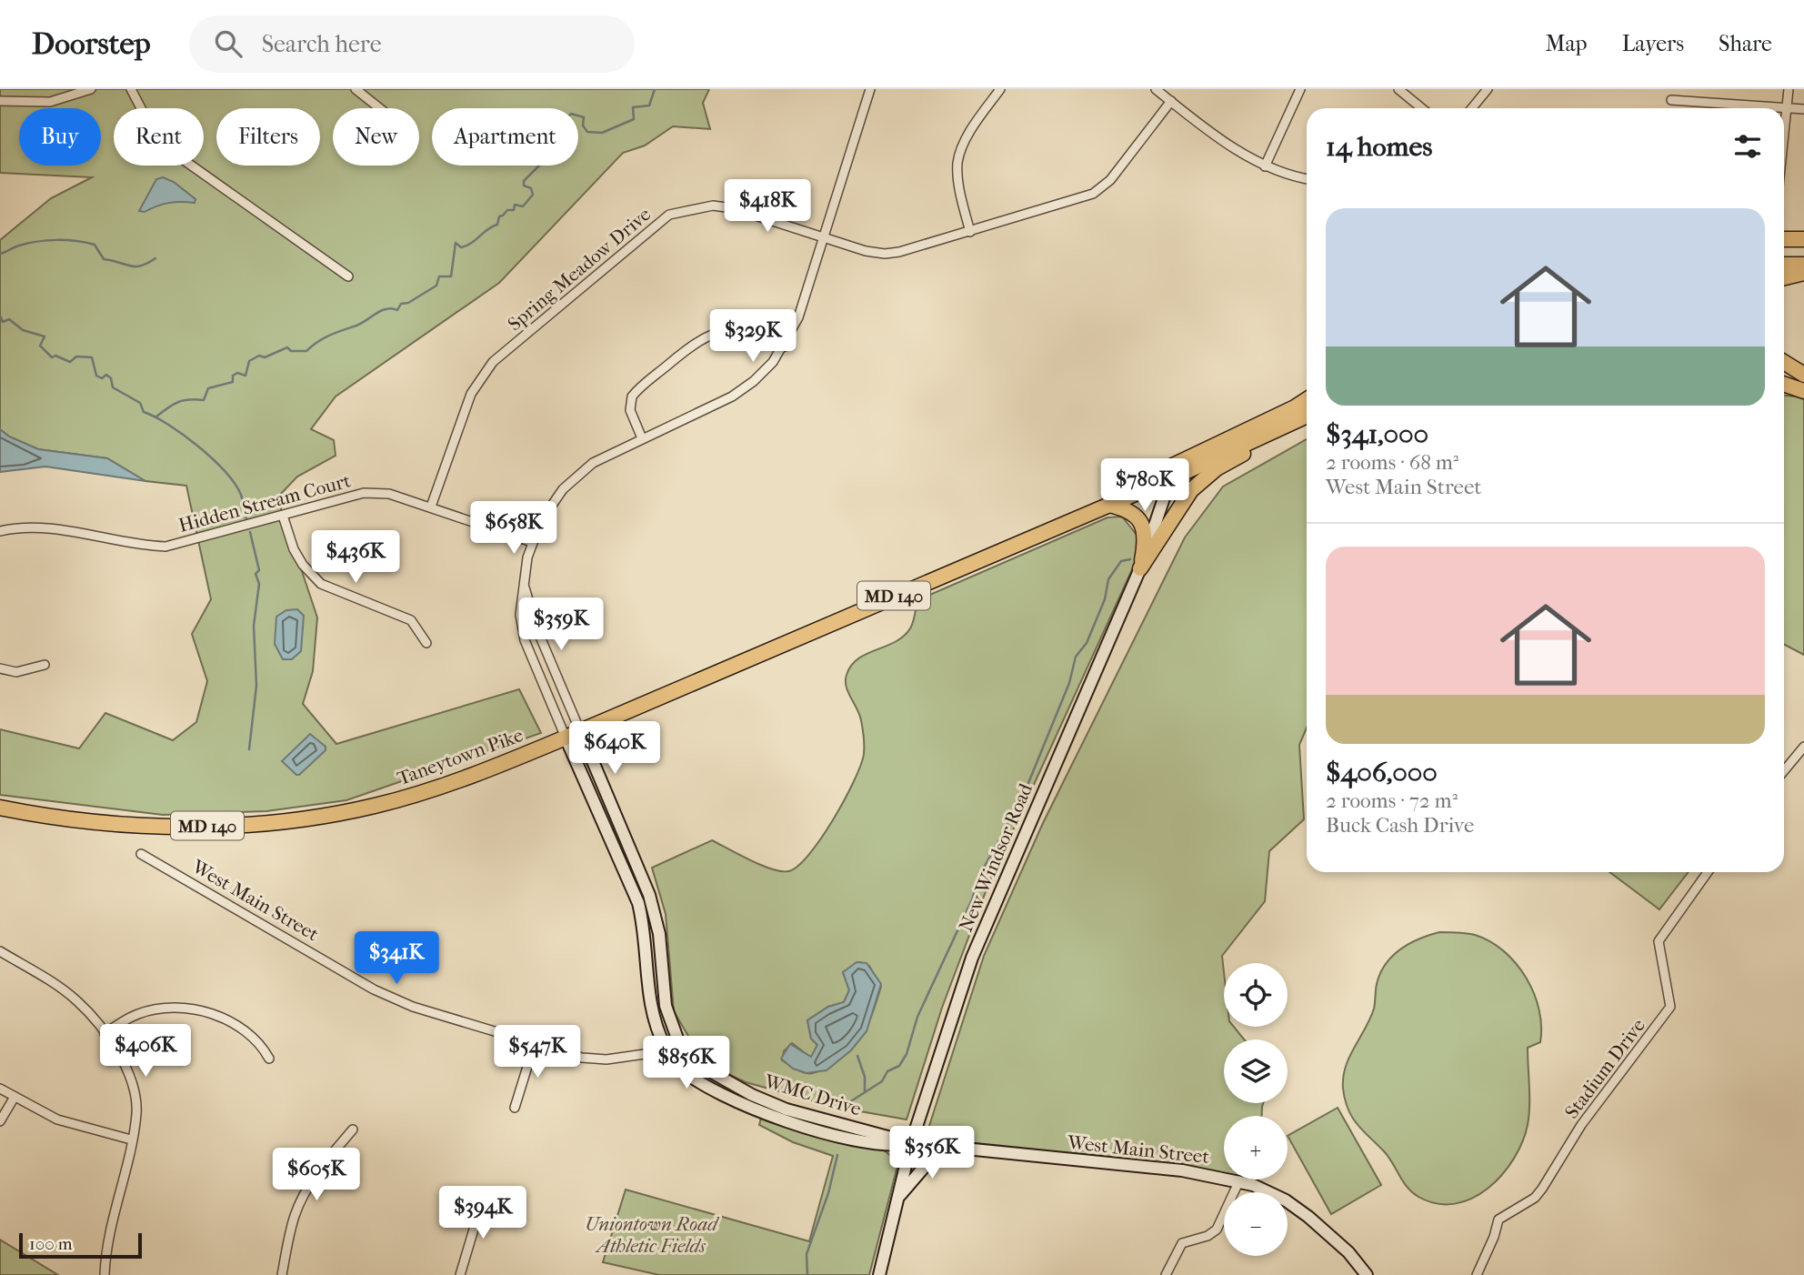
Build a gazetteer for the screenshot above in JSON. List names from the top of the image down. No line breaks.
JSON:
{"streets":{"highway":["MD 140","Taneytown Pike"],"main road":["New Windsor Road","West Main Street","WMC Drive"],"street":["Spring Meadow Drive","Hidden Stream Court","Stadium Drive"]},"crossings":[["Spring Meadow Drive","Hidden Stream Court"],["MD 140","Taneytown Pike"],["MD 140","New Windsor Road"],["Taneytown Pike","New Windsor Road"],["Taneytown Pike","WMC Drive"],["New Windsor Road","West Main Street"],["New Windsor Road","WMC Drive"],["West Main Street","WMC Drive"]],"parks":["Uniontown Road Athletic Fields"],"scale_bar":"100 m","page":{"header":"Doorstep","search":"Search here","nav":["Map","Layers","Share"],"chip":["Buy","Rent","Filters","New","Apartment"],"heading":"14 homes","price":["$418K","$329K","$780K","$658K","$436K","$359K","$640K","$341K","$406K","$547K","$856K","$356K","$605K","$394K"],"list":[{"name":"$341,000","note":"2 rooms · 68 m² · West Main Street"},{"name":"$406,000","note":"2 rooms · 72 m² · Buck Cash Drive"}],"map_buttons":["+","−"],"scale":"100 m"}}
